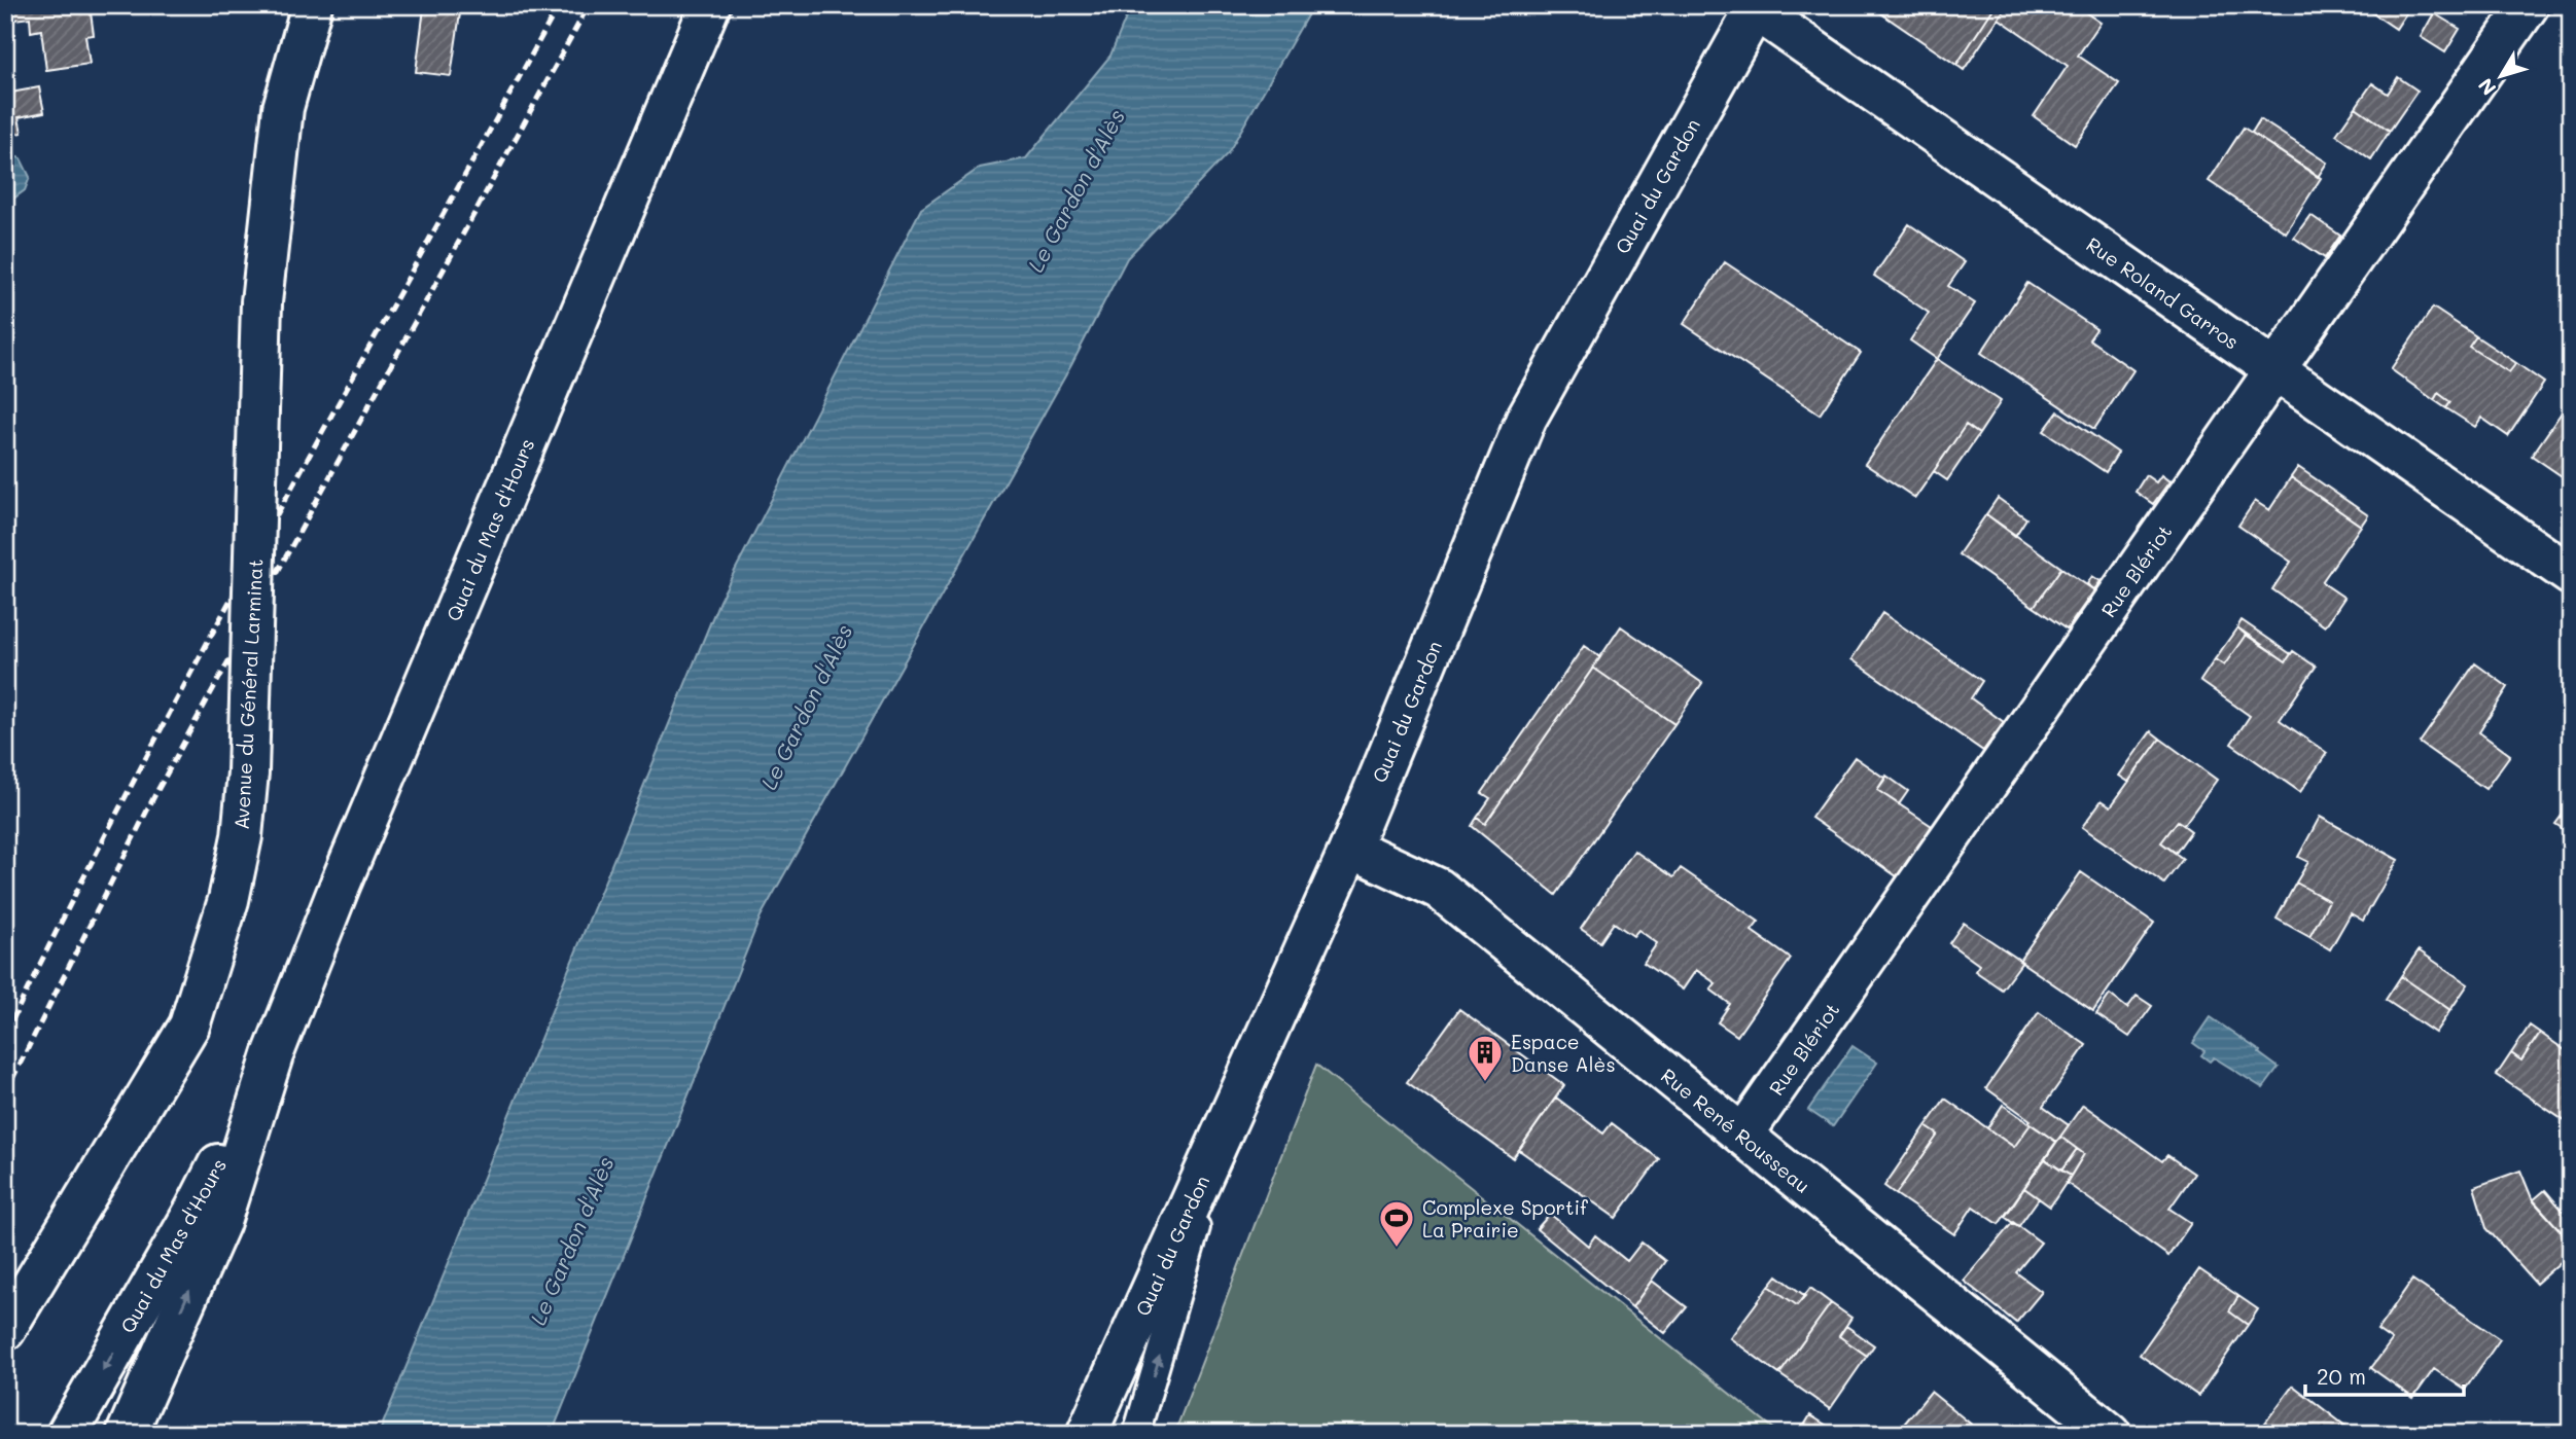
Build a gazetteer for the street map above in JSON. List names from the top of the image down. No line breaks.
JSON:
{"streets":{"street":["Quai du Gardon","Rue Roland Garros","Quai du Mas d'Hours","Rue Blériot","Avenue du Général Larminat","Rue René Rousseau"]},"crossings":[["Quai du Gardon","Rue Roland Garros"],["Quai du Gardon","Rue René Rousseau"],["Rue Roland Garros","Rue Blériot"],["Rue Blériot","Rue René Rousseau"]],"water":["Le Gardon d'Alès"],"places":{"building":["Espace Danse Alès"],"sports":["Complexe Sportif La Prairie"]},"scale_bar":"20 m","north":"bottom left"}
